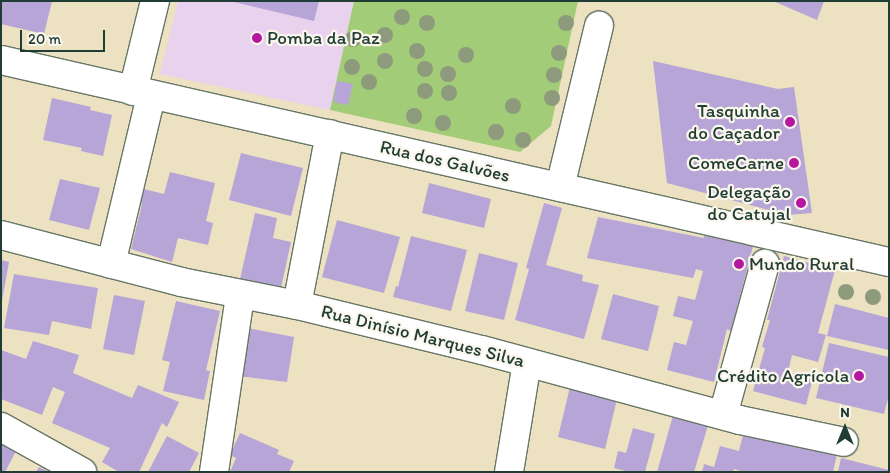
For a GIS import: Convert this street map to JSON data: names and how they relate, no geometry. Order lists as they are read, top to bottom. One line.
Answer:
{"streets":{"street":["Rua dos Galvões","Rua Dinísio Marques Silva"]},"places":["Pomba da Paz","Tasquinha do Caçador","ComeCarne","Delegação do Catujal","Mundo Rural","Crédito Agrícola"],"scale_bar":"20 m","north":"top"}
